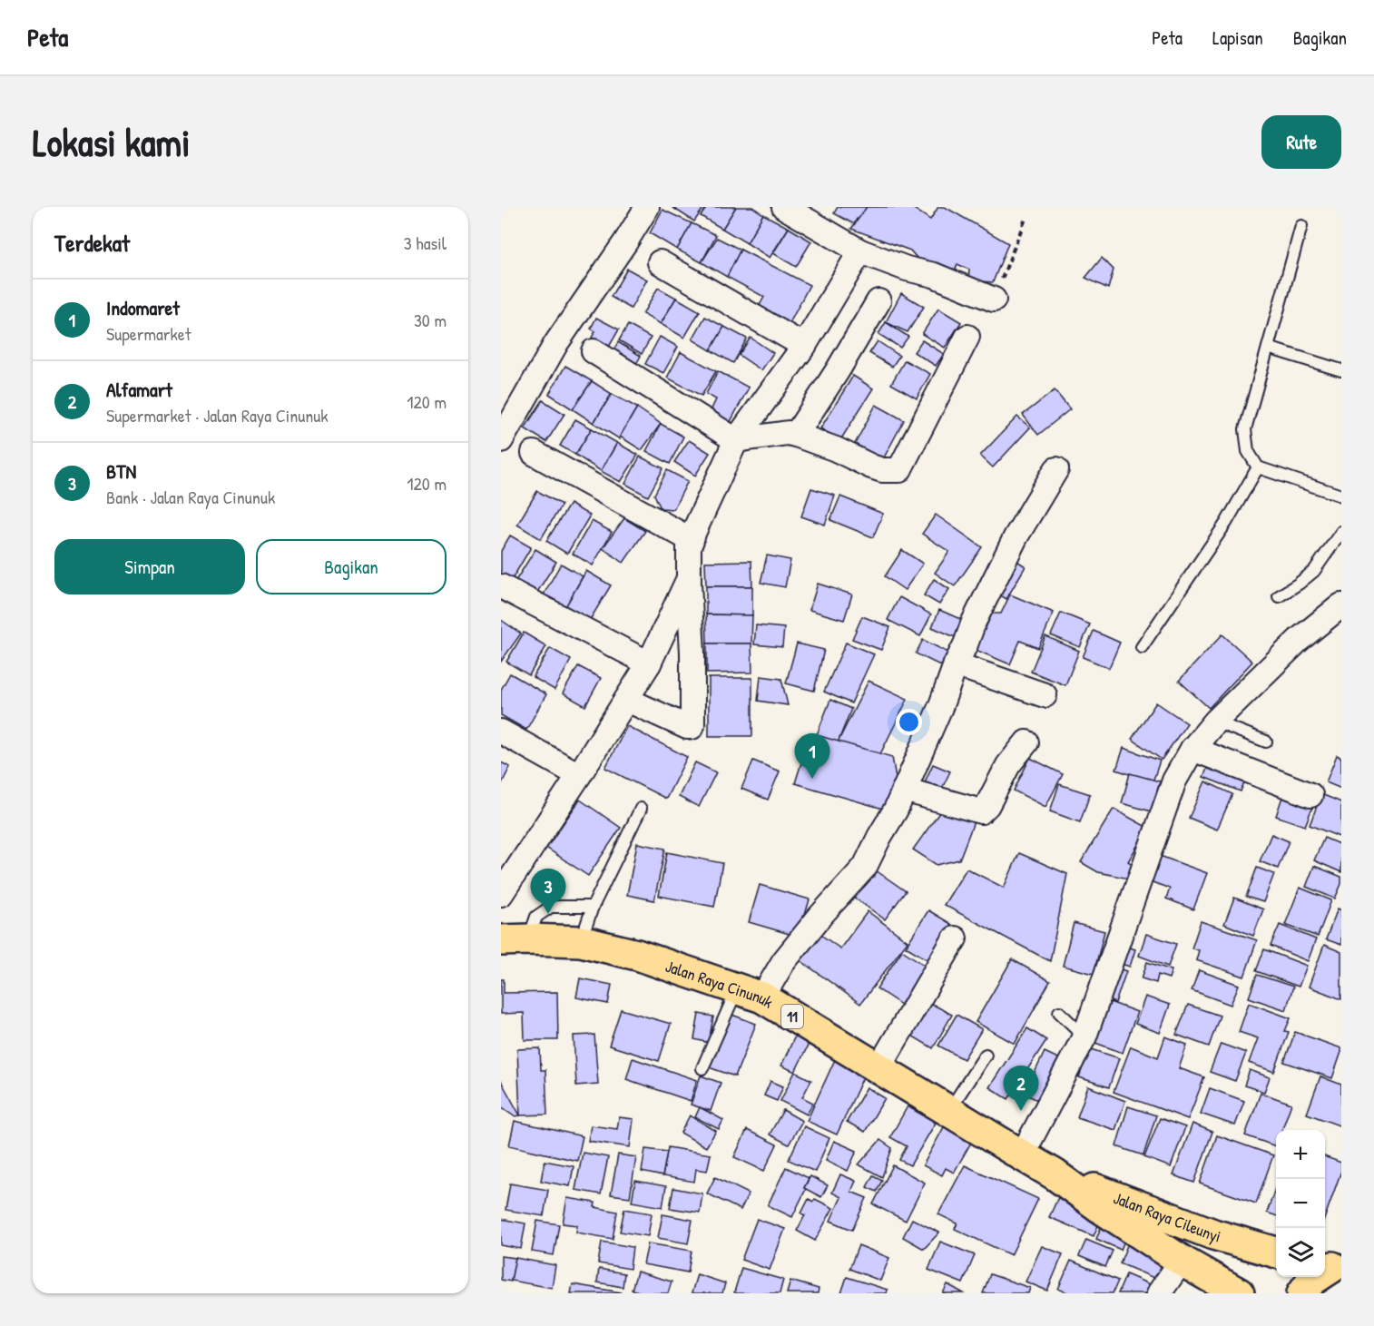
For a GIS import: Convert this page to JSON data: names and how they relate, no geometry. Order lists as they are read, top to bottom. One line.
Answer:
{"streets":{"highway":["Jalan Raya Cinunuk","11","Jalan Raya Cileunyi"]},"crossings":[["Jalan Raya Cinunuk","11"],["Jalan Raya Cinunuk","Jalan Raya Cileunyi"],["11","Jalan Raya Cileunyi"]],"page":{"header":"Peta","nav":["Peta","Lapisan","Bagikan"],"buttons":["Rute",["Simpan","Bagikan"]],"title":"Lokasi kami","heading":["Terdekat","3 hasil"],"list":[{"mark":"1","name":"Indomaret","note":"Supermarket","value":"30 m"},{"mark":"2","name":"Alfamart","note":"Supermarket · Jalan Raya Cinunuk","value":"120 m"},{"mark":"3","name":"BTN","note":"Bank · Jalan Raya Cinunuk","value":"120 m"}],"pins":["1","3","2"],"map_buttons":["+","−"]}}
